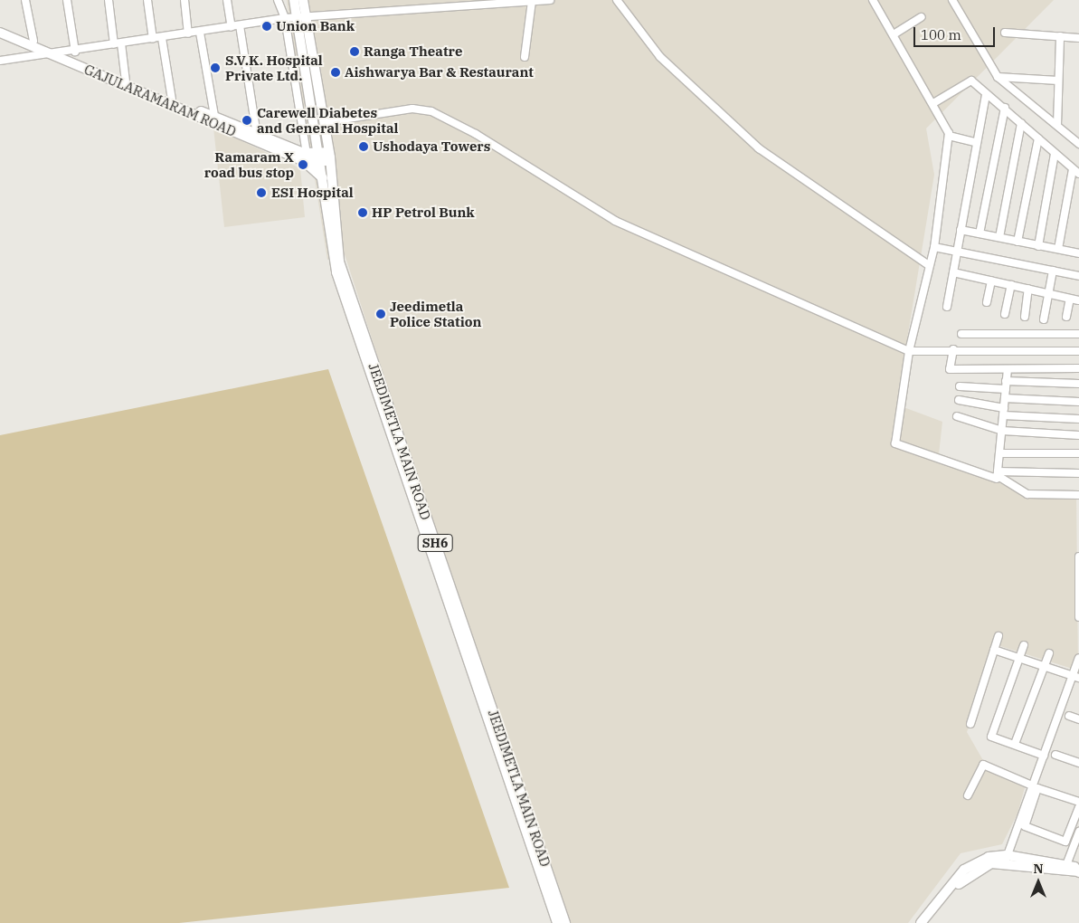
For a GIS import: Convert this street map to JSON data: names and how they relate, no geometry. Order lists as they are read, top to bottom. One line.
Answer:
{"streets":{"main road":["GAJULARAMARAM ROAD","JEEDIMETLA MAIN ROAD","SH6"]},"crossings":[["GAJULARAMARAM ROAD","JEEDIMETLA MAIN ROAD"]],"places":["Union Bank","Ranga Theatre","S.V.K. Hospital Private Ltd.","Aishwarya Bar & Restaurant","Carewell Diabetes and General Hospital","Ushodaya Towers","Ramaram X road bus stop","ESI Hospital","HP Petrol Bunk","Jeedimetla Police Station"],"scale_bar":"100 m","north":"top"}
